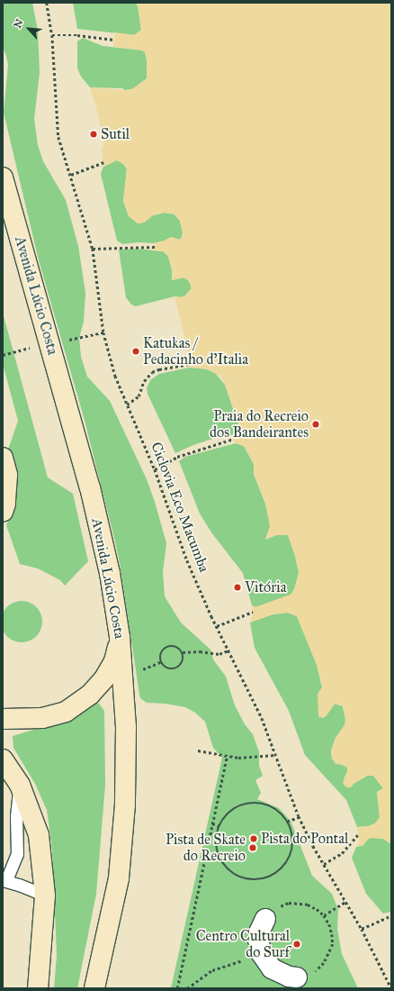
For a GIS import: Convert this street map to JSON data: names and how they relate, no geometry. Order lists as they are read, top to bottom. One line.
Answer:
{"streets":{"main road":["Avenida Lúcio Costa"],"path":["Ciclovia Eco Macumba"]},"places":["Sutil","Katukas / Pedacinho d'Italia","Praia do Recreio dos Bandeirantes","Vitória","Pista do Pontal","Pista de Skate do Recreio","Centro Cultural do Surf"],"north":"top left"}
